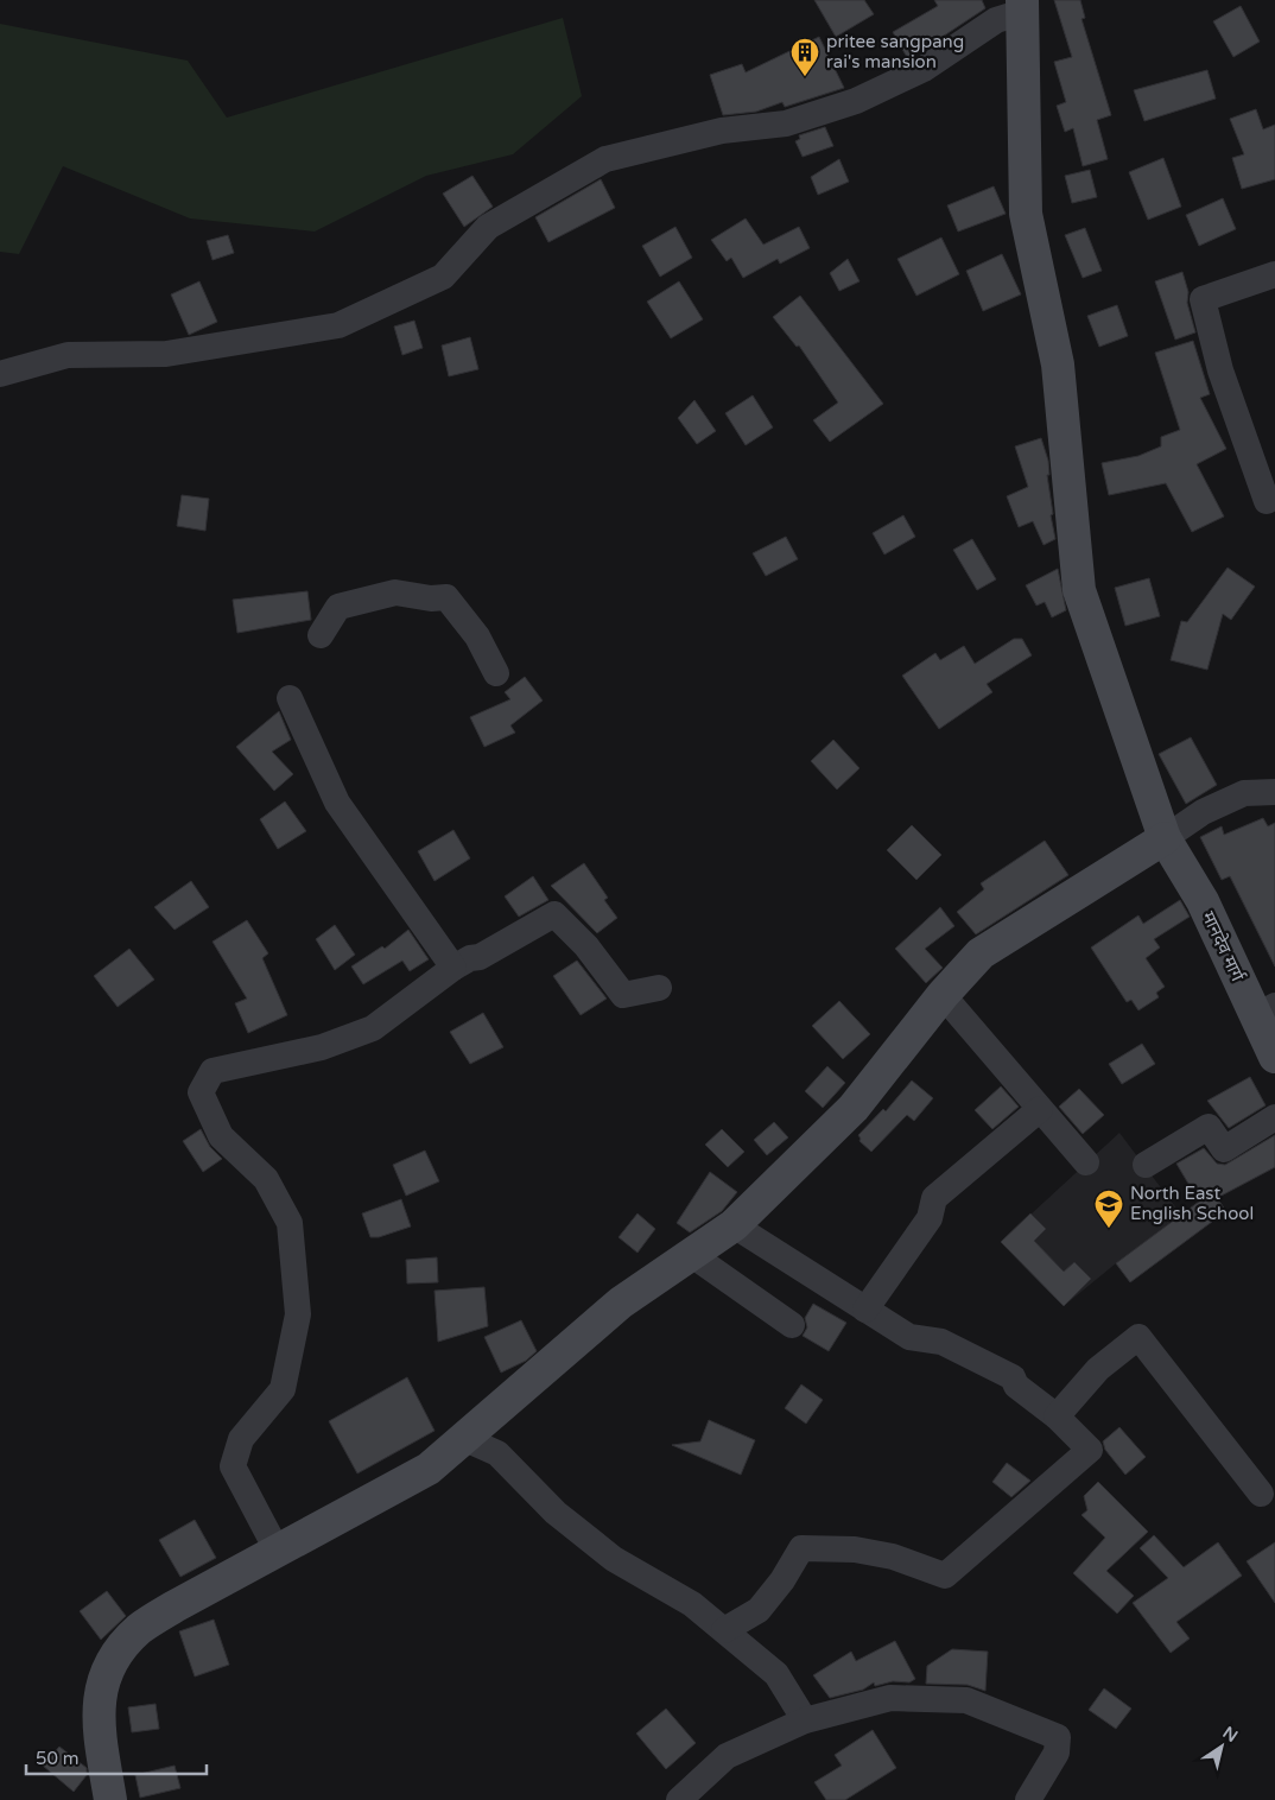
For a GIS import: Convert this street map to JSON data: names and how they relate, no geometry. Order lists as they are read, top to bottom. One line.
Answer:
{"streets":{"main road":["मानदेव मार्ग"]},"places":{"building":["pritee sangpang rai's mansion"],"school or university":["North East English School"]},"scale_bar":"50 m","north":"top right"}
